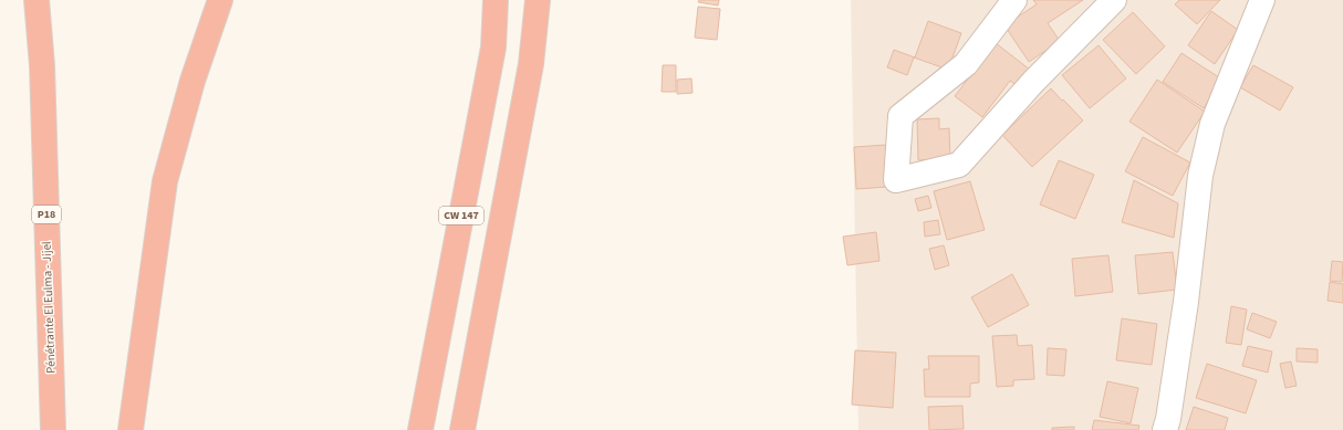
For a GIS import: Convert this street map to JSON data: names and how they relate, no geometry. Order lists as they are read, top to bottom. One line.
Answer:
{"streets":{"highway":["P18","CW 147","Pénétrante El Eulma - Jijel"]}}
